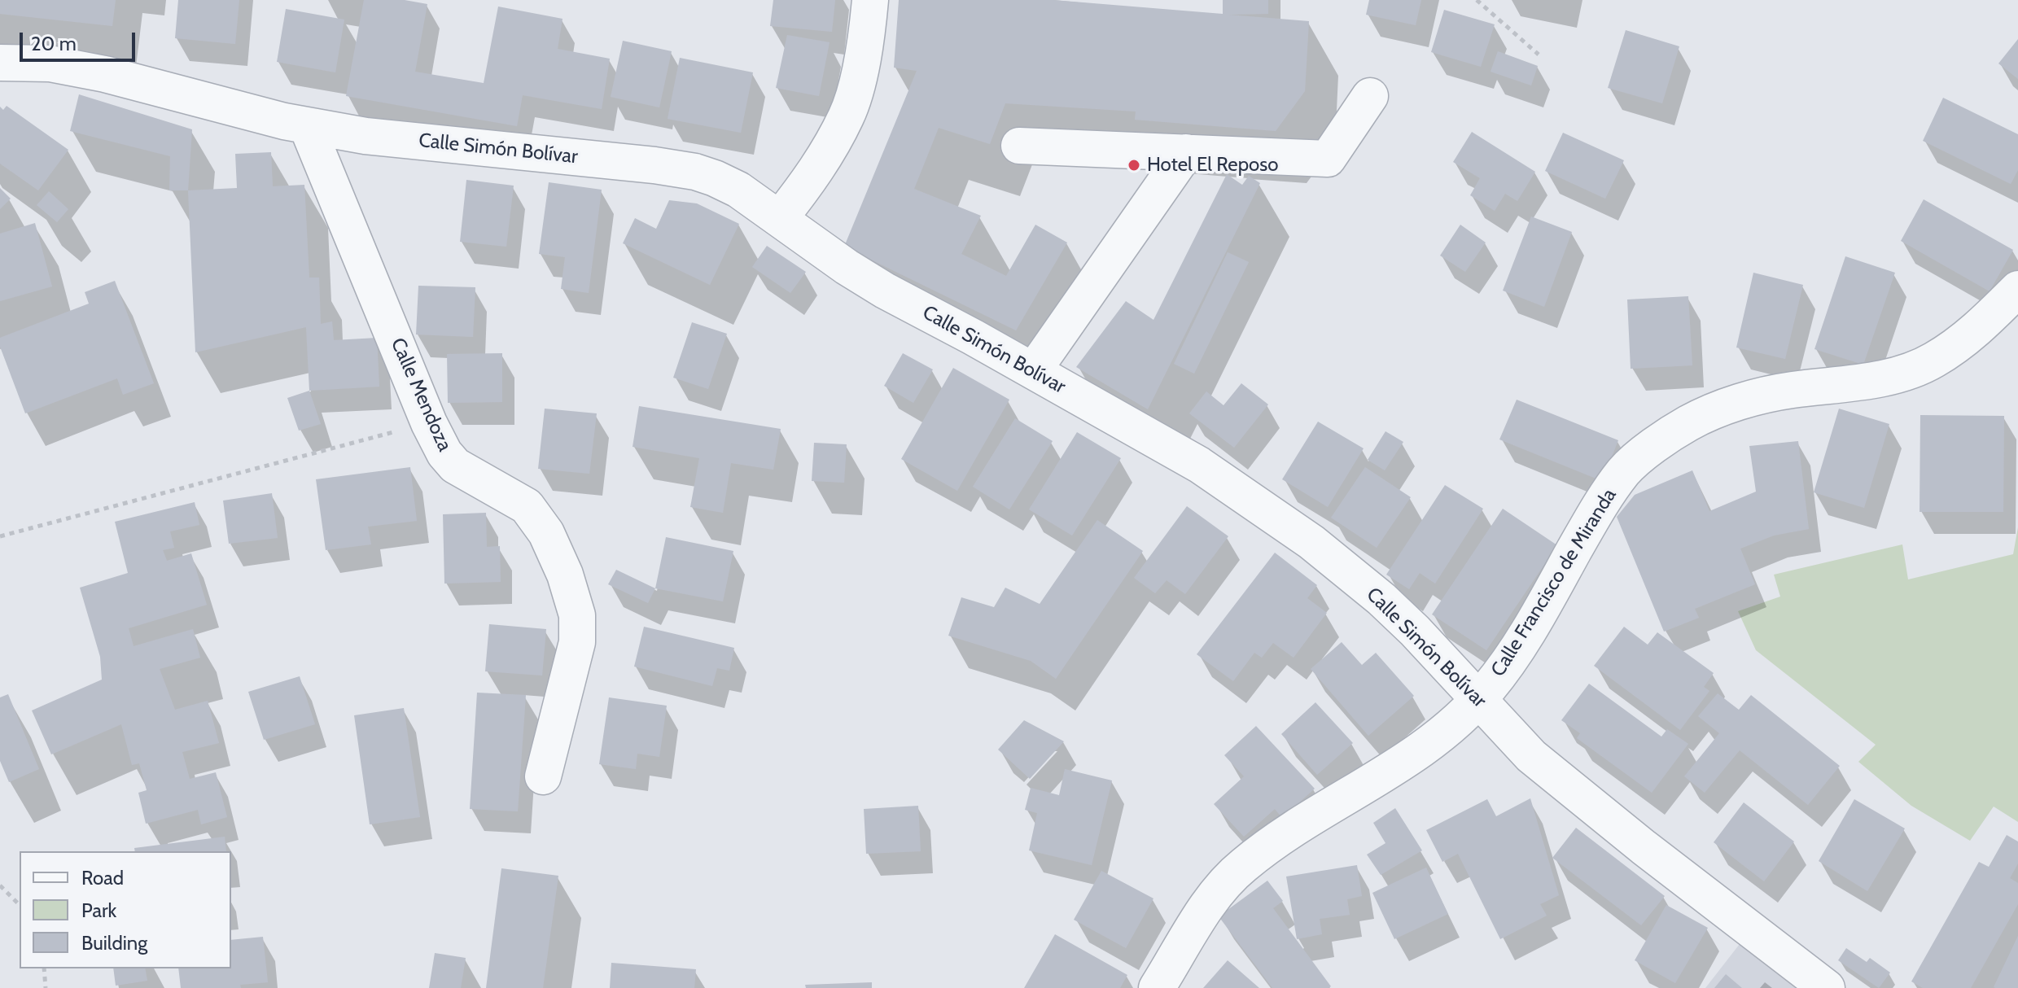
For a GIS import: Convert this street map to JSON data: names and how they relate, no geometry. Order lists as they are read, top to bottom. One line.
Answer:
{"streets":{"street":["Calle Simón Bolívar","Calle Mendoza","Calle Francisco de Miranda"]},"crossings":[["Calle Simón Bolívar","Calle Mendoza"],["Calle Simón Bolívar","Calle Francisco de Miranda"]],"places":["Hotel El Reposo"],"legend":["Road","Park","Building"],"scale_bar":"20 m"}
